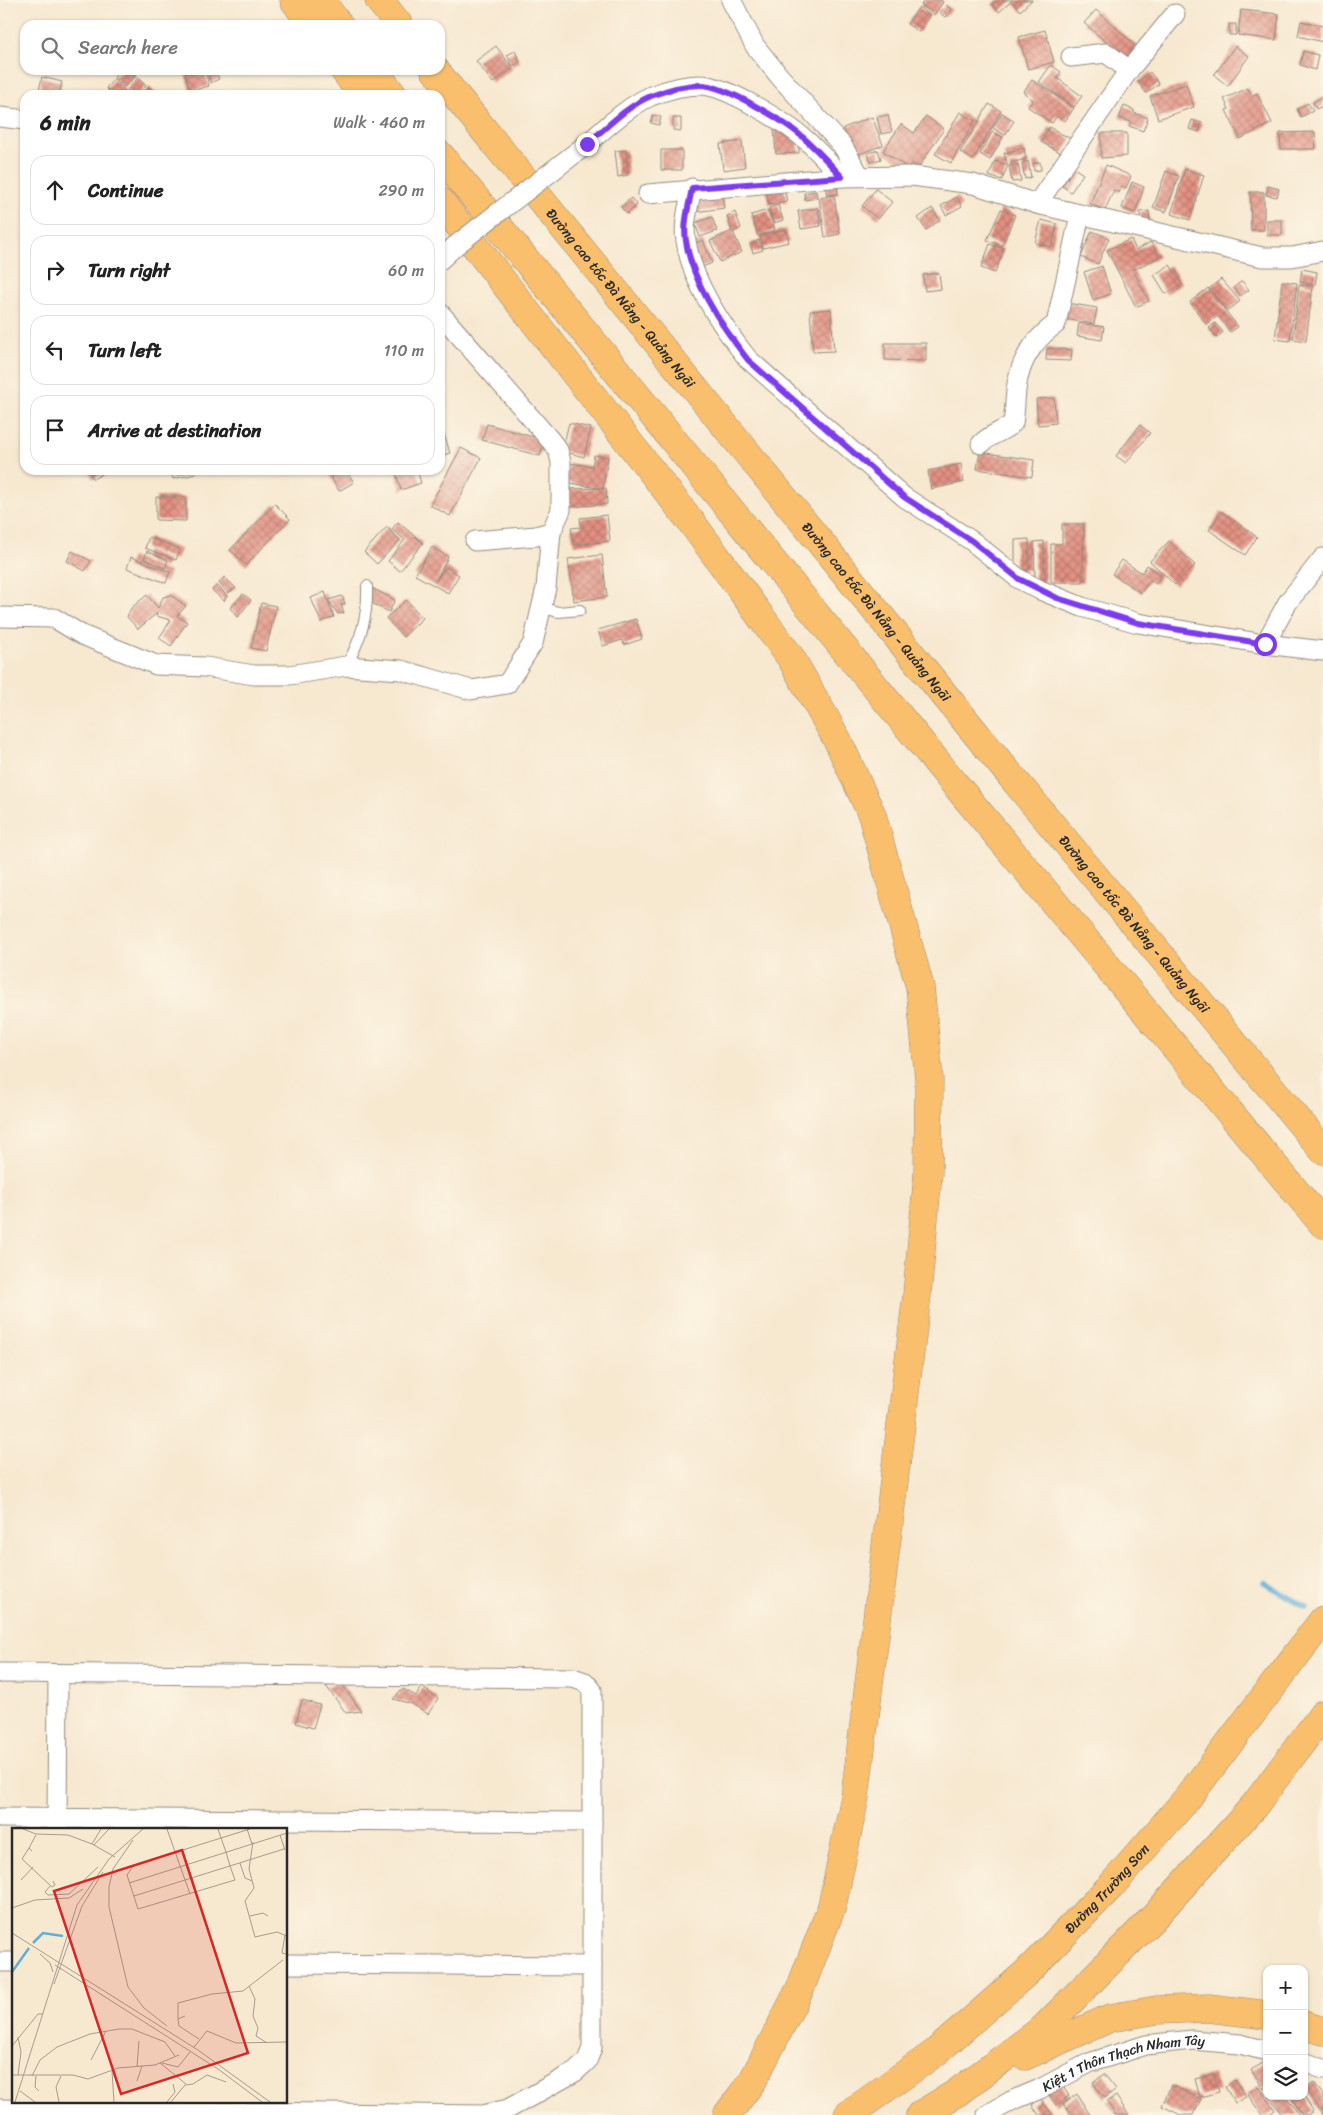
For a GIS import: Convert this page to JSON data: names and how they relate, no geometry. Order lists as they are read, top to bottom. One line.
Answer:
{"streets":{"highway":["Đường cao tốc Đà Nẵng - Quảng Ngãi","Đường Trường Sơn"],"street":["Kiệt 1 Thôn Thạch Nham Tây"]},"page":{"search":"Search here","heading":["6 min","Walk · 460 m"],"list":[["Continue","290 m"],["Turn right","60 m"],["Turn left","110 m"],"Arrive at destination"],"map_buttons":["+","−"]}}
